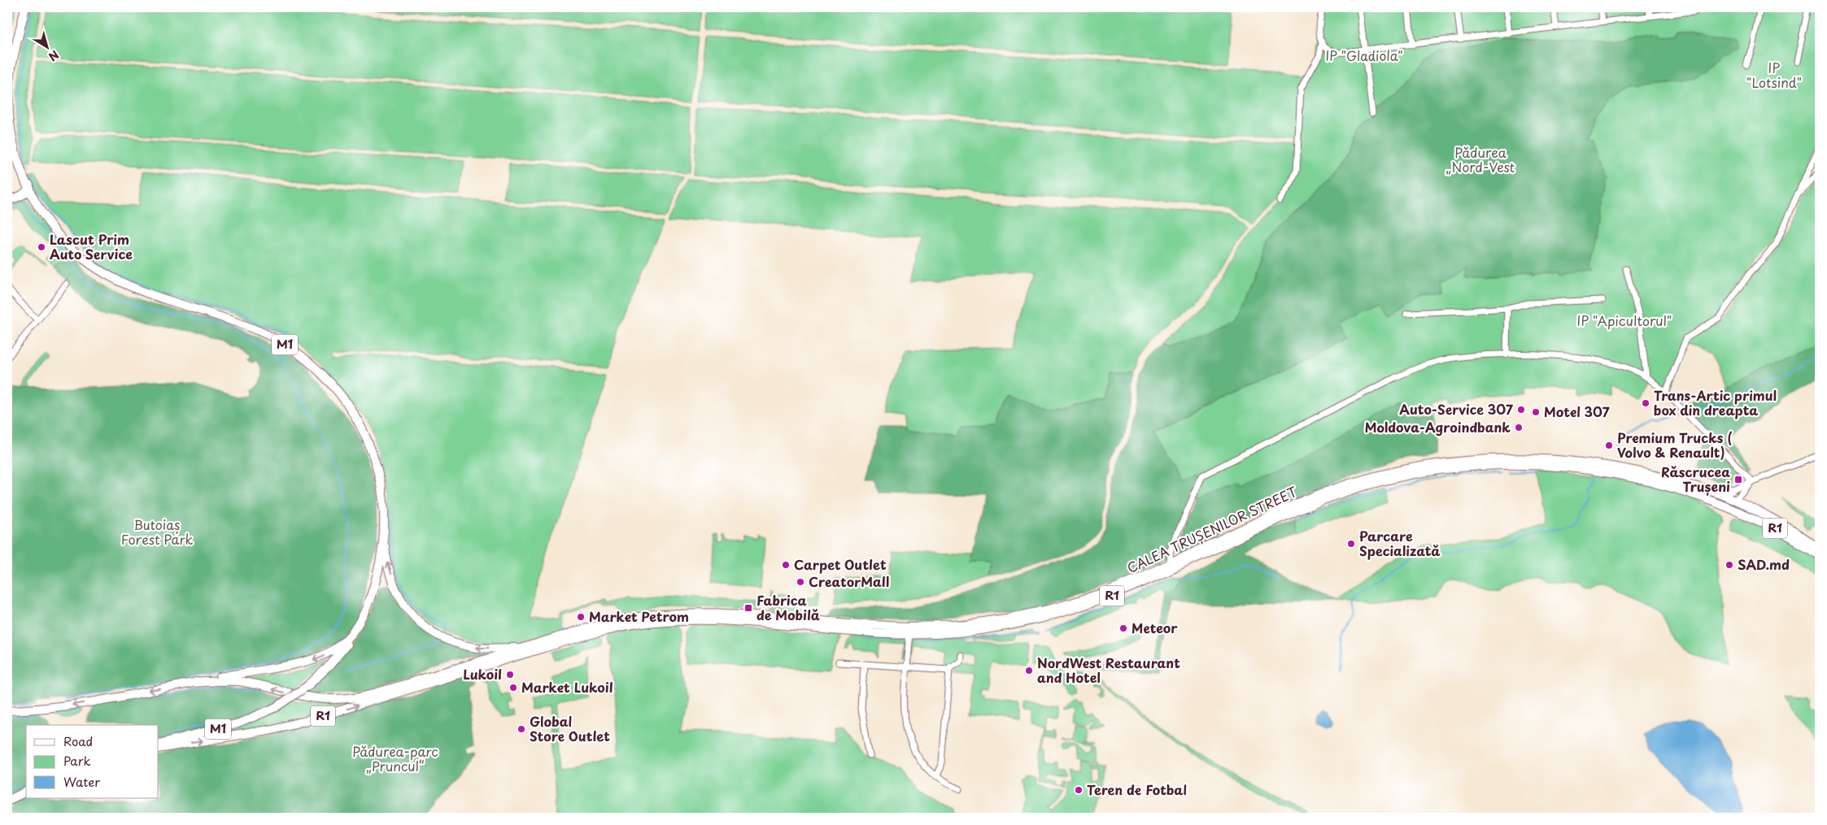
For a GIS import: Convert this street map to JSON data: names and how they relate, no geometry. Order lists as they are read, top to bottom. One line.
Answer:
{"streets":{"highway":["M1","R1","CALEA TRUȘENILOR STREET"]},"crossings":[["M1","R1"],["R1","CALEA TRUȘENILOR STREET"]],"parks":["IP \"Gladiola\"","IP \"Lotsind\"","Pădurea „Nord-Vest","IP \"Apicultorul\"","Butoiaș Forest Park","Pădurea-parc „Pruncul“"],"places":{"other":["Lascut Prim Auto Service","Trans-Artic primul box din dreapta","Auto-Service 307","Motel 307","Moldova-Agroindbank","Premium Trucks ( Volvo & Renault)","Parcare Specializată","Carpet Outlet","SAD.md","CreatorMall","Market Petrom","Meteor","NordWest Restaurant and Hotel","Lukoil","Market Lukoil","Global Store Outlet","Teren de Fotbal"],"transit":["Răscrucea Trușeni","Fabrica de Mobilă"]},"legend":["Road","Park","Water"],"north":"bottom right"}
